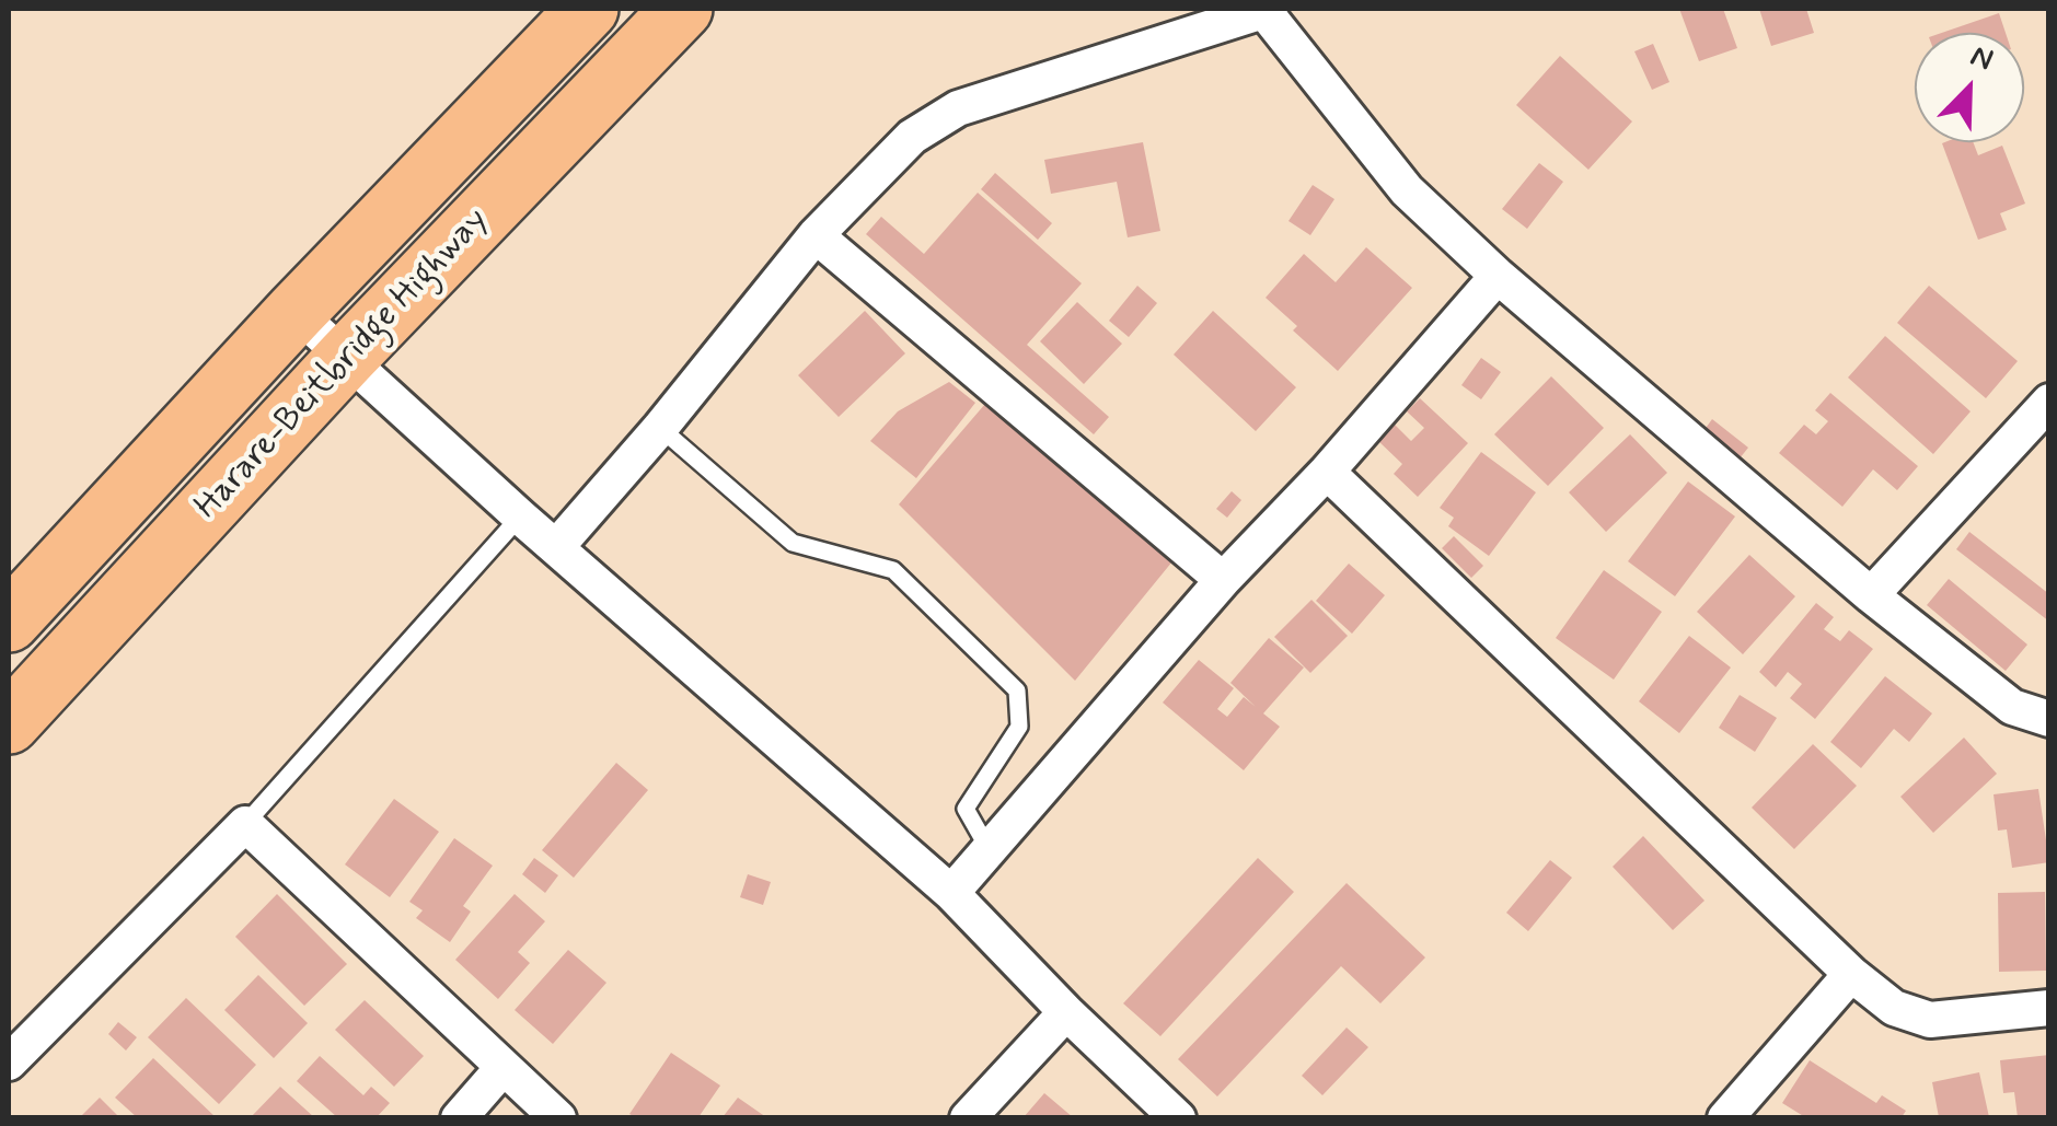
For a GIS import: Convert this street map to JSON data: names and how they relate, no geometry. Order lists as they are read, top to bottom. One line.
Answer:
{"streets":{"highway":["Harare-Beitbridge Highway"]},"north":"top right"}
